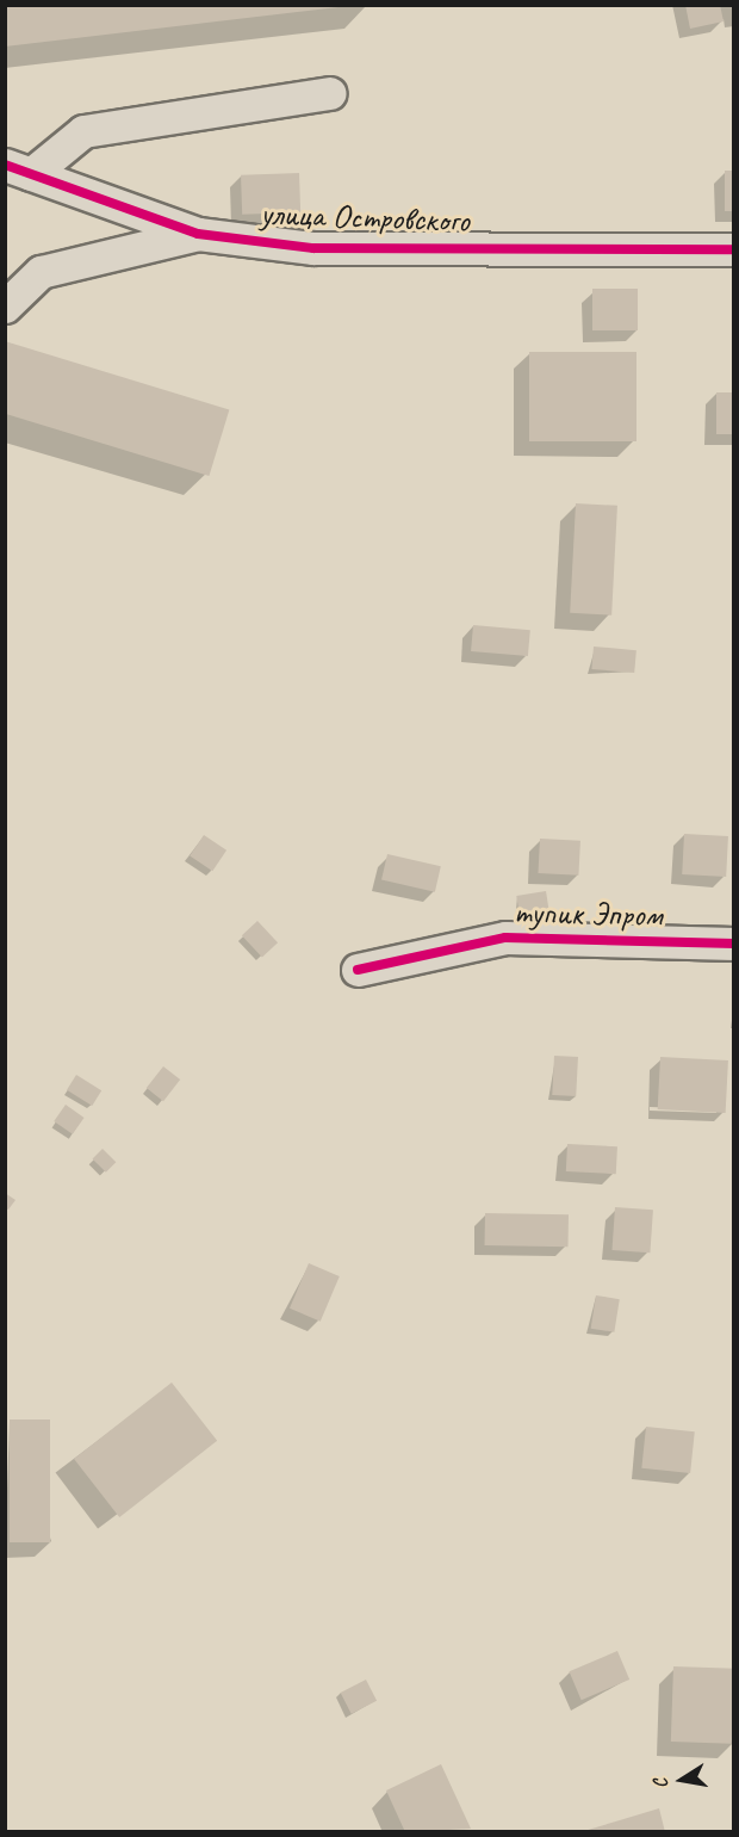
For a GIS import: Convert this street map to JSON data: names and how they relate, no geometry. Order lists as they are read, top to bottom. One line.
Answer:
{"streets":{"street":["улица Островского","тупик Эпром"]},"north":"left"}
